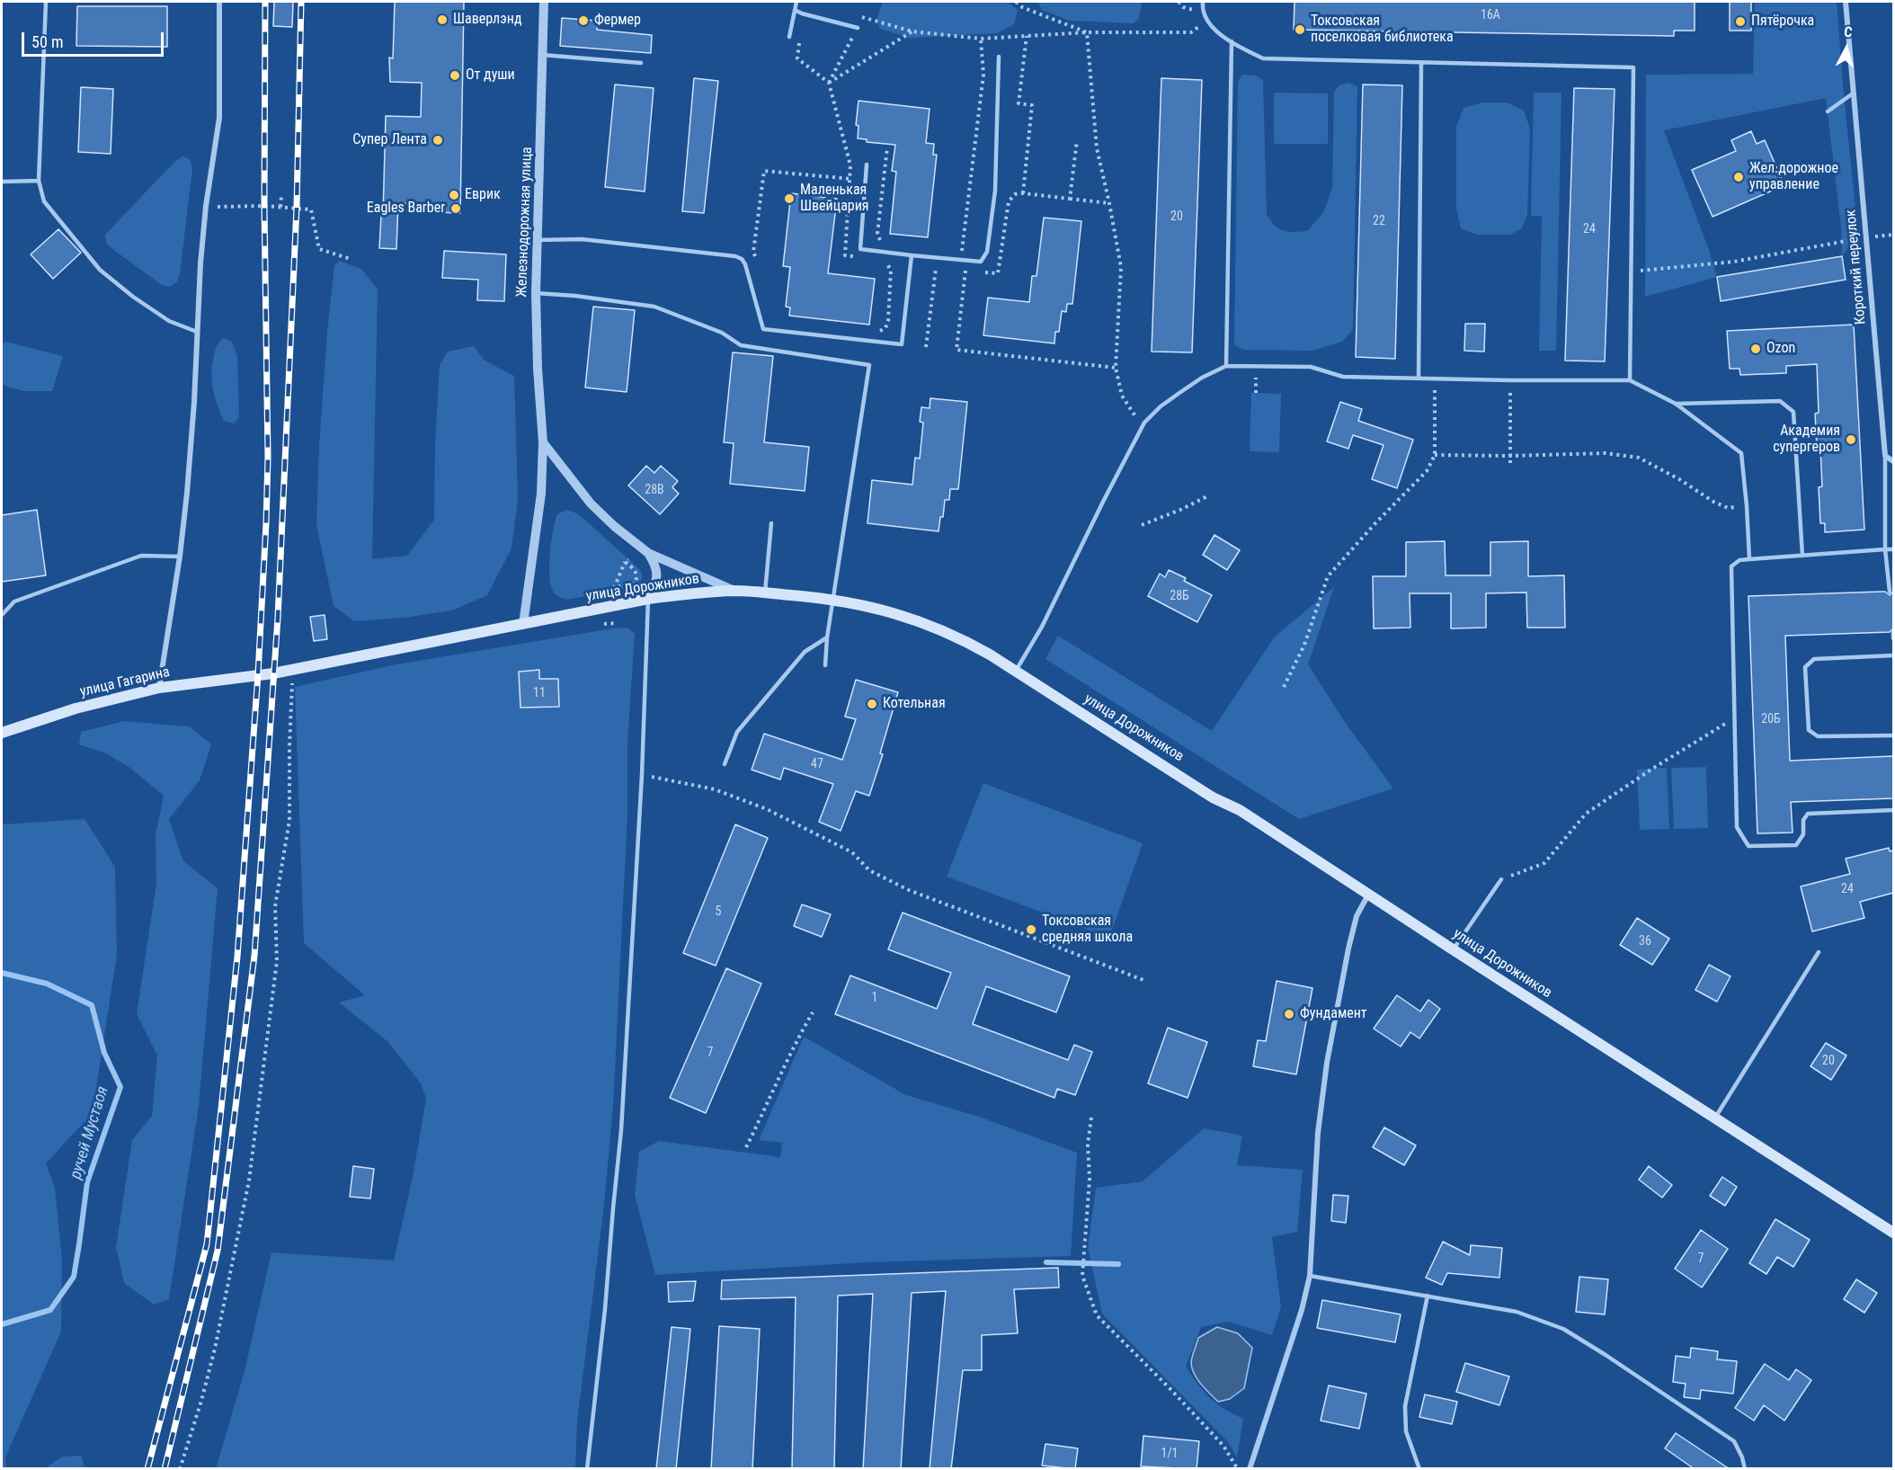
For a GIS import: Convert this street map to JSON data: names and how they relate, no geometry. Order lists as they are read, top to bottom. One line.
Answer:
{"streets":{"main road":["улица Дорожников","улица Гагарина"],"street":["Железнодорожная улица","Короткий переулок"]},"crossings":[["Железнодорожная улица","улица Дорожников"],["улица Дорожников","улица Гагарина"]],"water":["ручей Мустаоя"],"places":["Шаверлэнд","Фермер","Пятёрочка","Токсовская поселковая библиотека","От души","Супер Лента","Жел.дорожное управление","Еврик","Маленькая Швейцария","Eagles Barber","Ozon","Академия супергеров","Котельная","Токсовская средняя школа","Фундамент"],"house_numbers":["16А","20","22","24","28В","28Б","11","20Б","47","24","5","36","1","7","20","7","1/1"],"scale_bar":"50 m","north":"top"}
